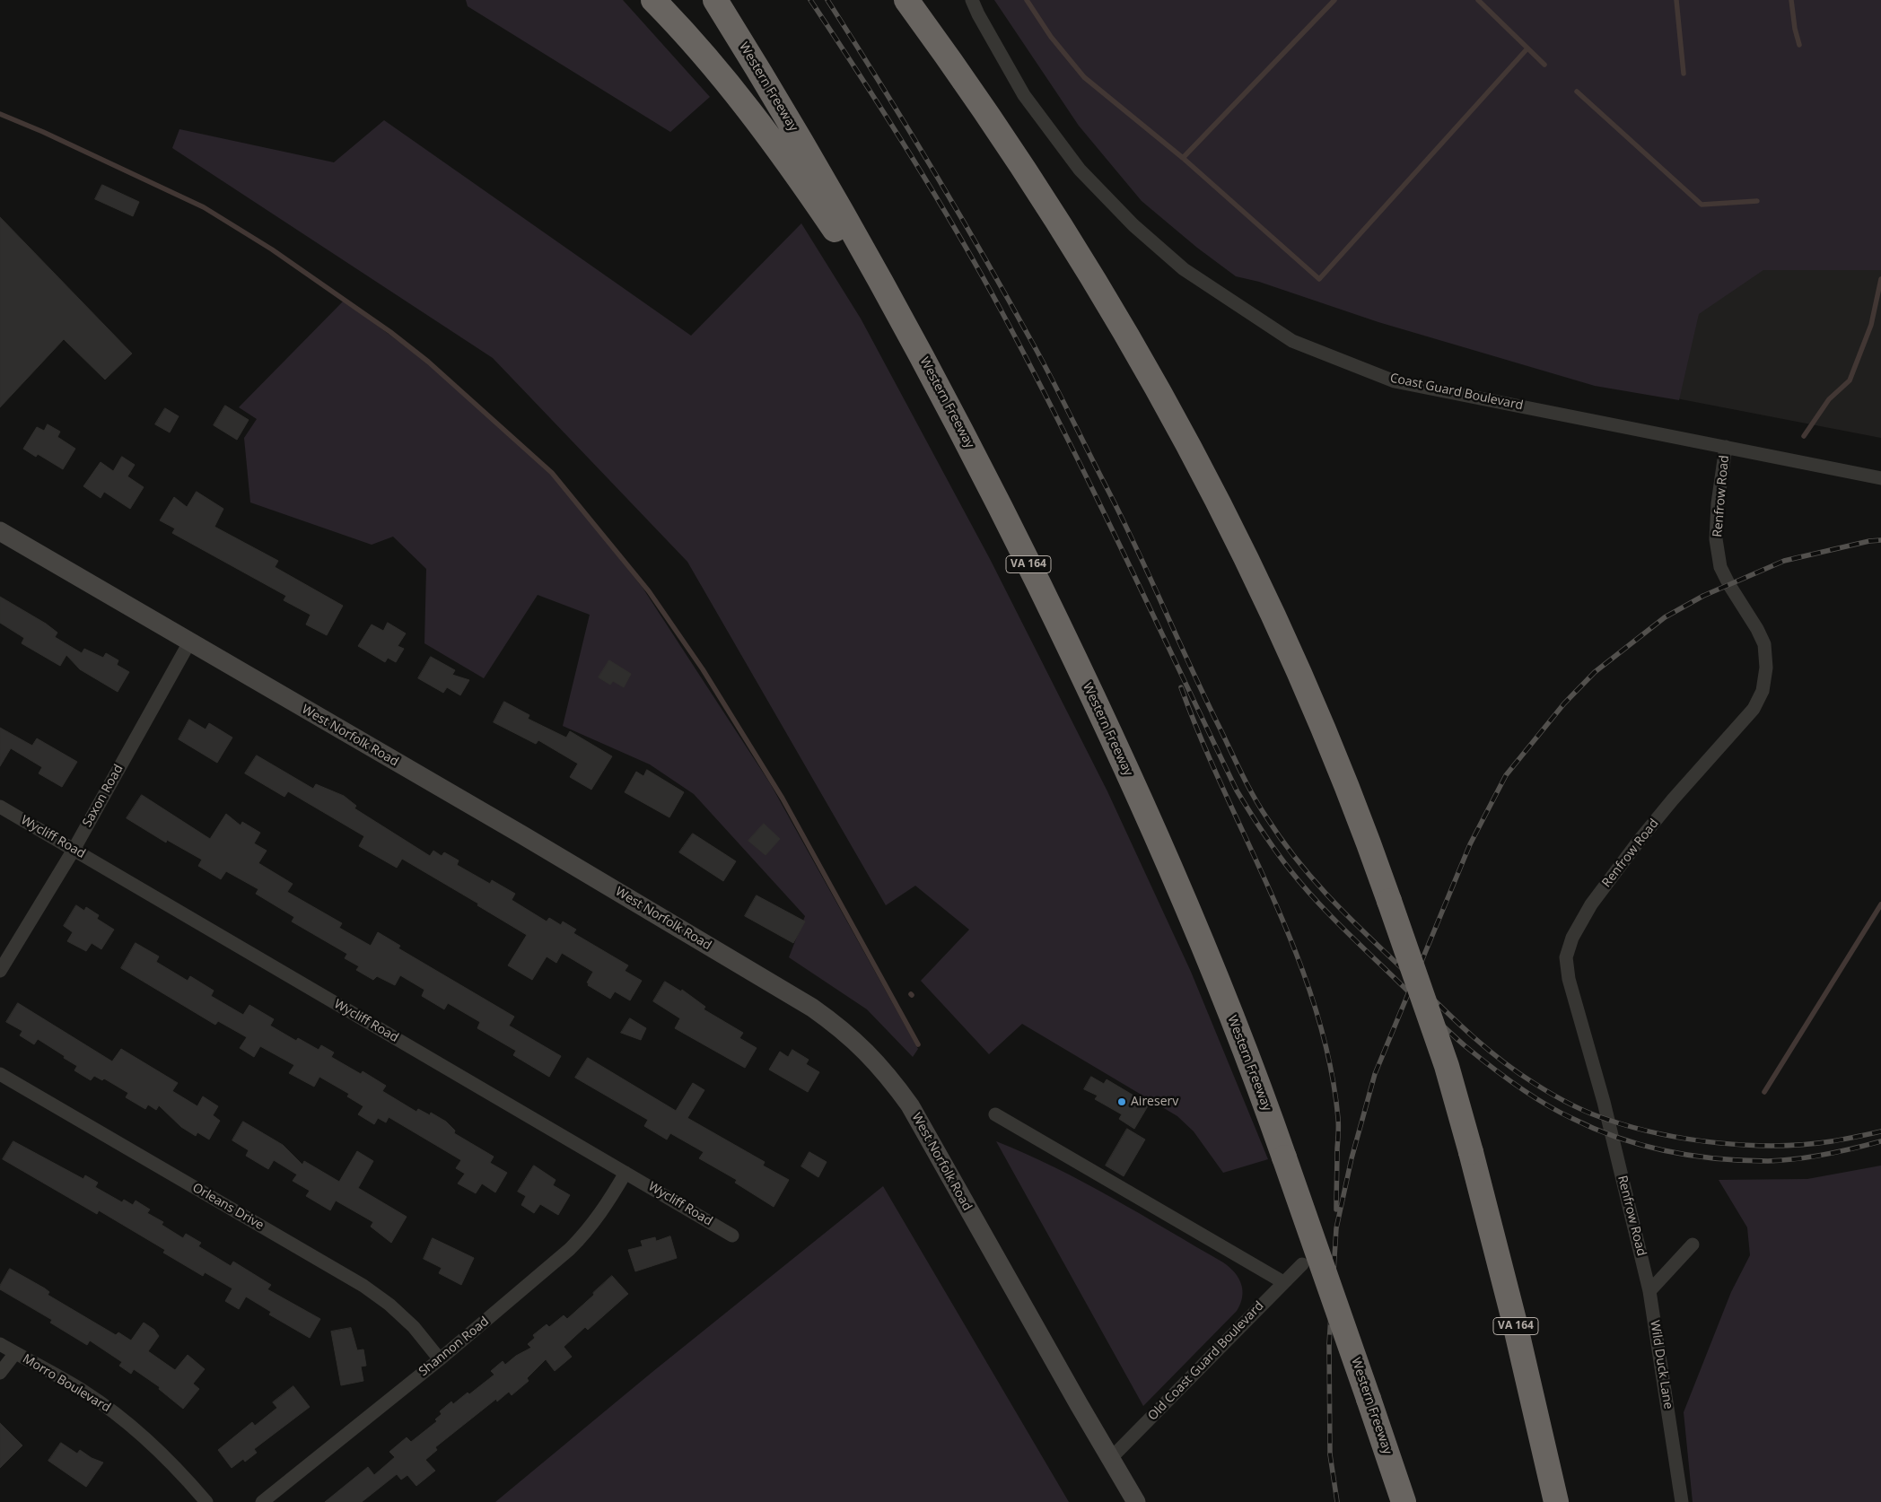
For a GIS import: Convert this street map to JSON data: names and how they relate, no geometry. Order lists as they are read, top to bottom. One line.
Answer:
{"streets":{"highway":["Western Freeway","VA 164"],"street":["Coast Guard Boulevard","Renfrow Road","West Norfolk Road","Saxon Road","Wycliff Road","Orleans Drive","Shannon Road","Old Coast Guard Boulevard","Wild Duck Lane","Morro Boulevard"]},"crossings":[["Coast Guard Boulevard","Renfrow Road"],["Renfrow Road","Wild Duck Lane"],["West Norfolk Road","Saxon Road"],["West Norfolk Road","Old Coast Guard Boulevard"],["Saxon Road","Wycliff Road"],["Wycliff Road","Shannon Road"],["Orleans Drive","Shannon Road"]],"places":["Aireserv"]}
